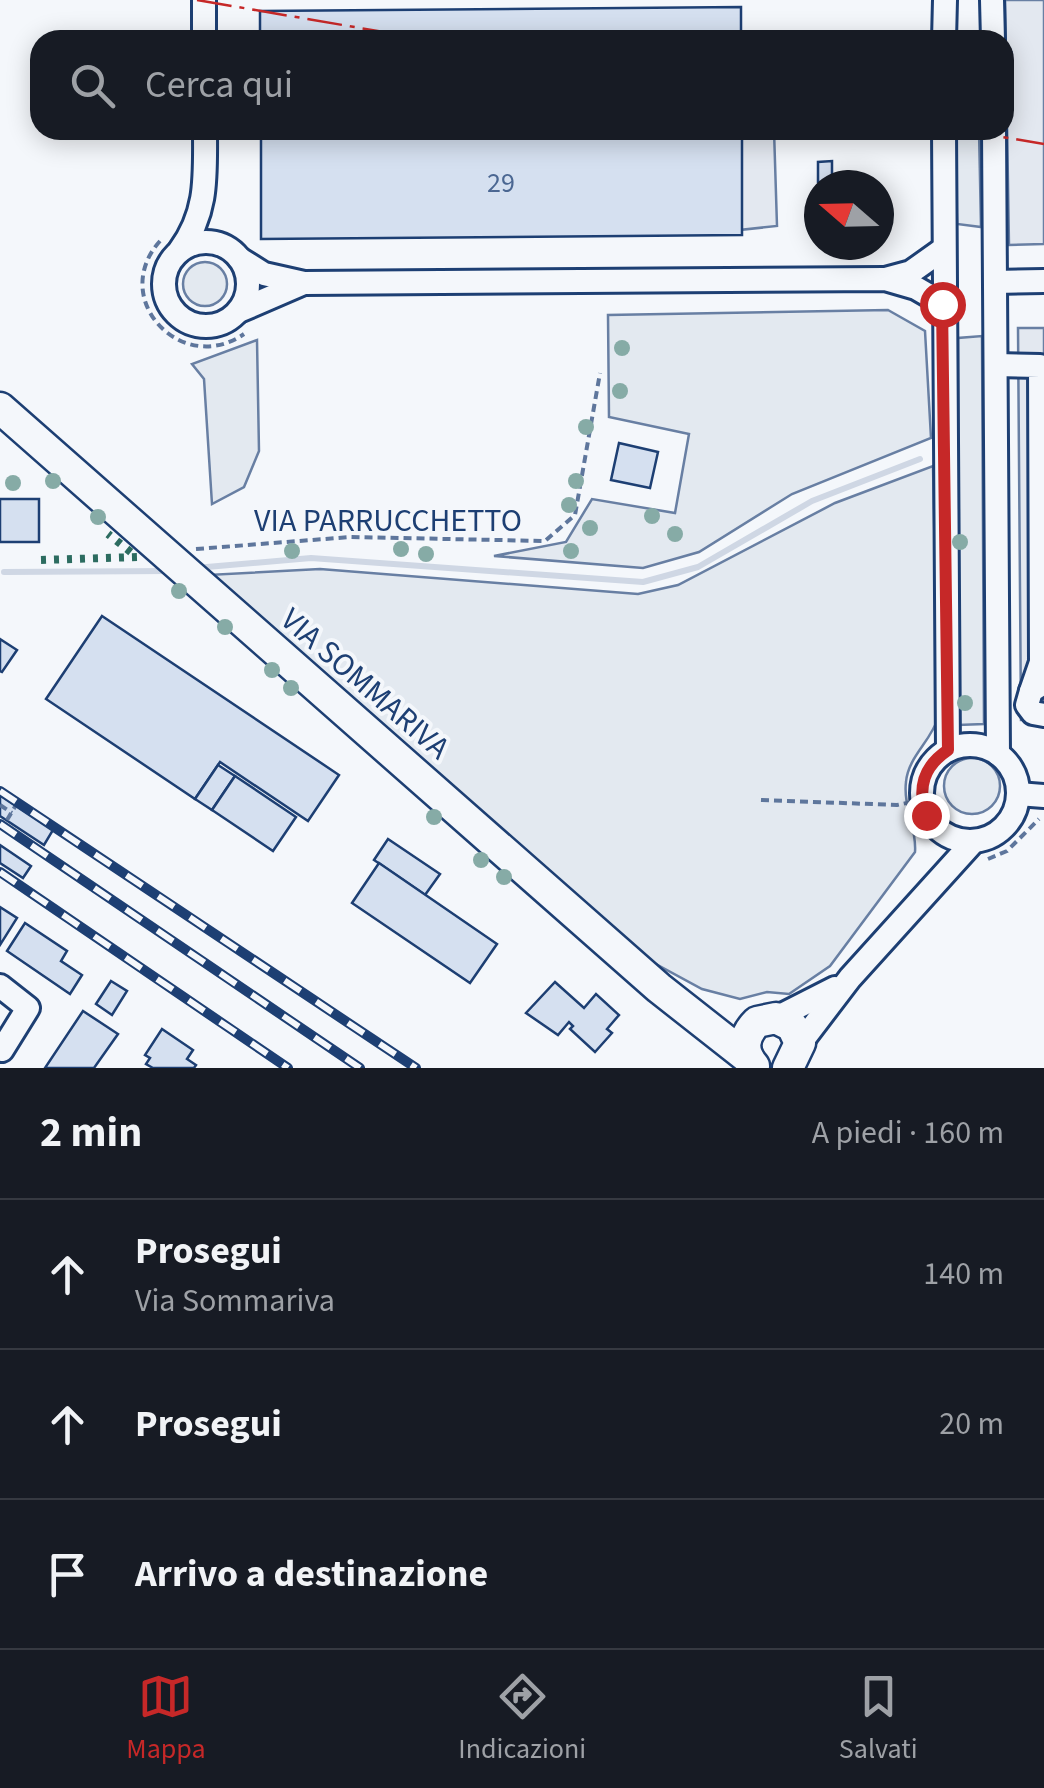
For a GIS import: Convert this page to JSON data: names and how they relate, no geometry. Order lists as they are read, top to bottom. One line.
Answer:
{"streets":{"main road":["VIA SOMMARIVA"],"path":["VIA PARRUCCHETTO"]},"crossings":[["VIA PARRUCCHETTO","VIA SOMMARIVA"]],"house_numbers":["29"],"north":"left","page":{"search":"Cerca qui","heading":["2 min","A piedi · 160 m"],"list":[["Prosegui","Via Sommariva","140 m"],["Prosegui","20 m"],"Arrivo a destinazione"],"nav":["Mappa","Indicazioni","Salvati"]}}
